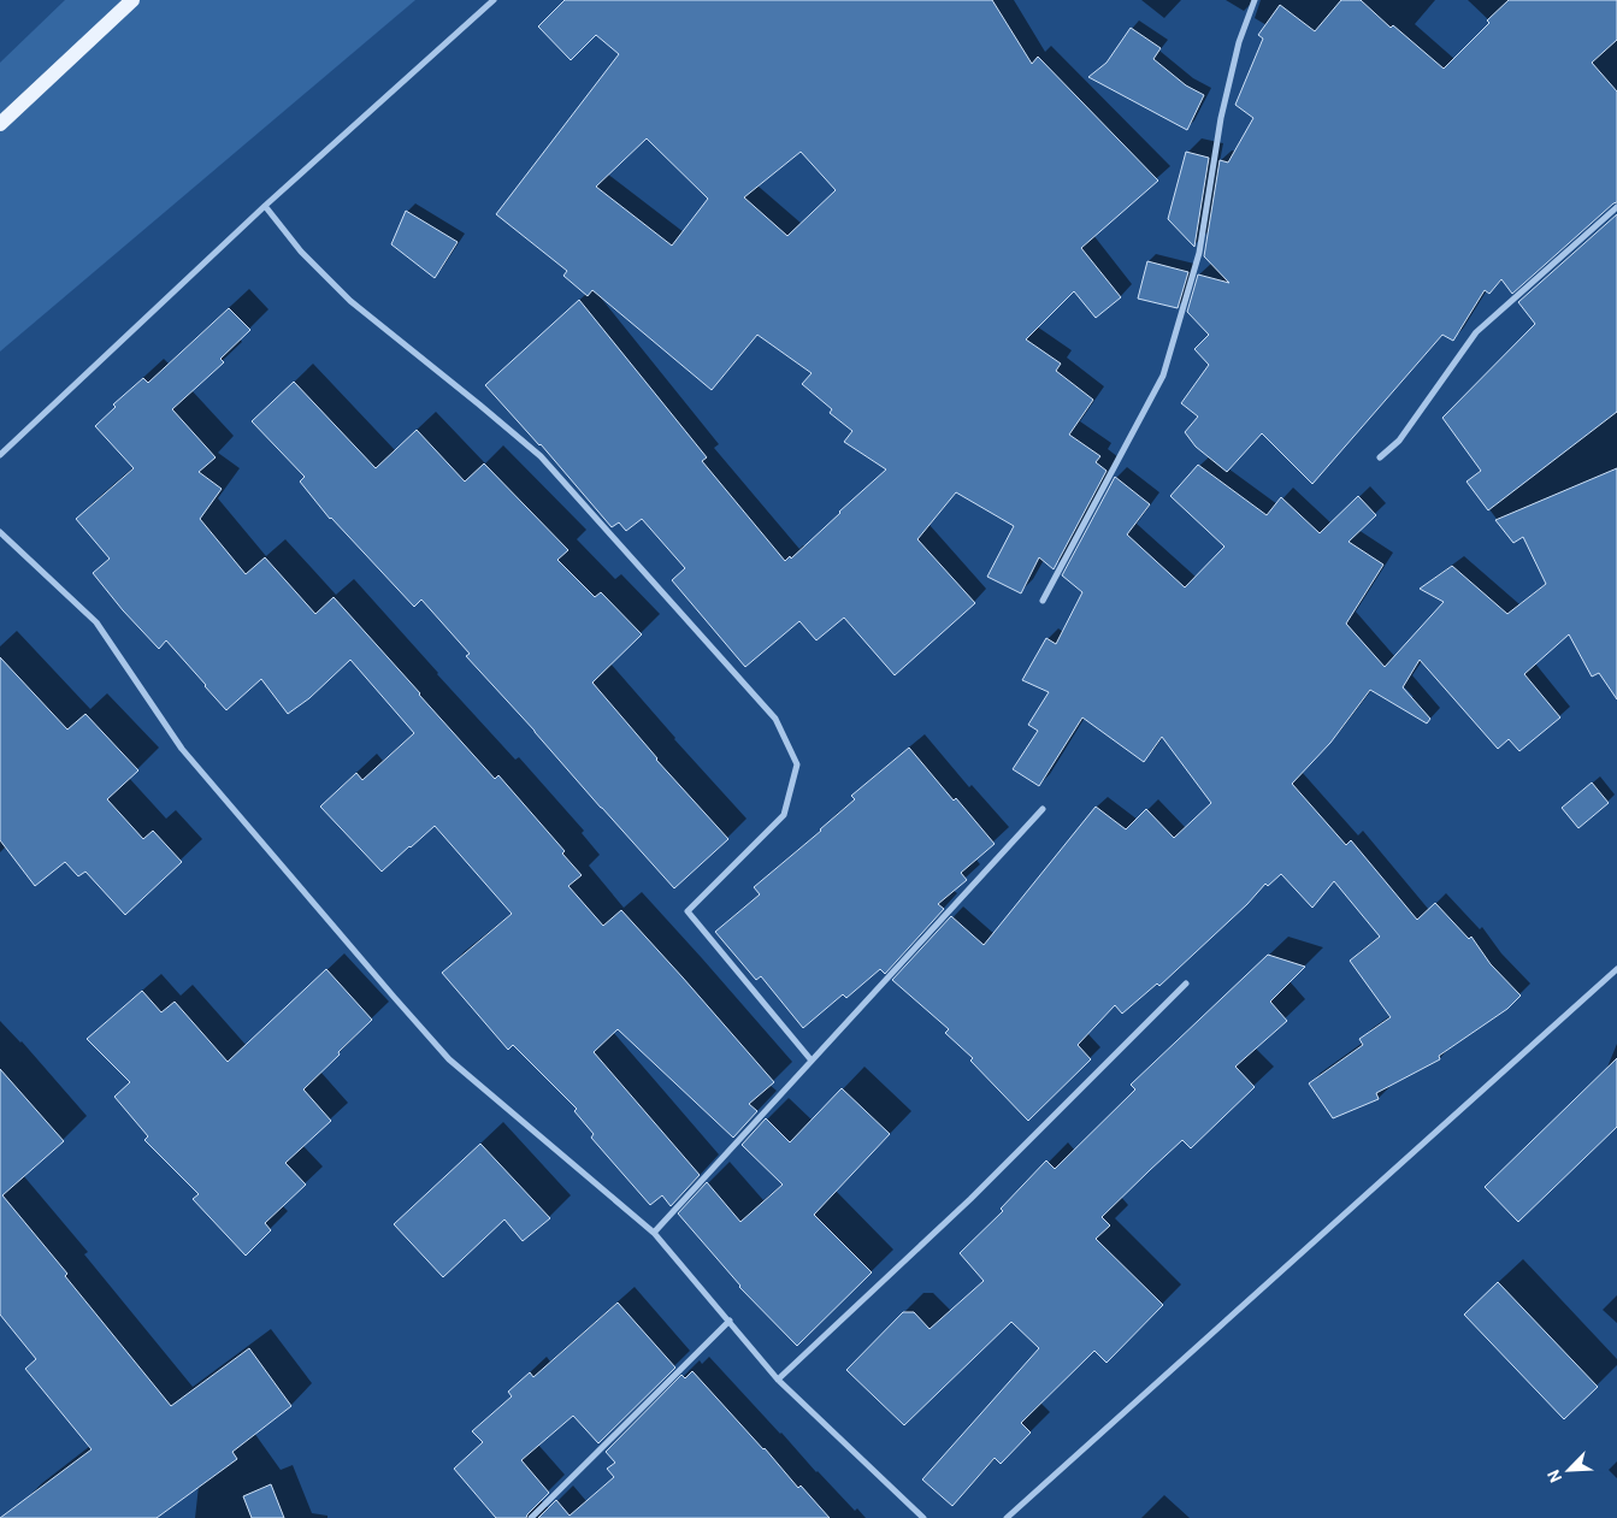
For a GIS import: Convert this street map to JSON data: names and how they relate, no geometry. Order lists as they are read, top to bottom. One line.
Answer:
{"north":"bottom left"}
